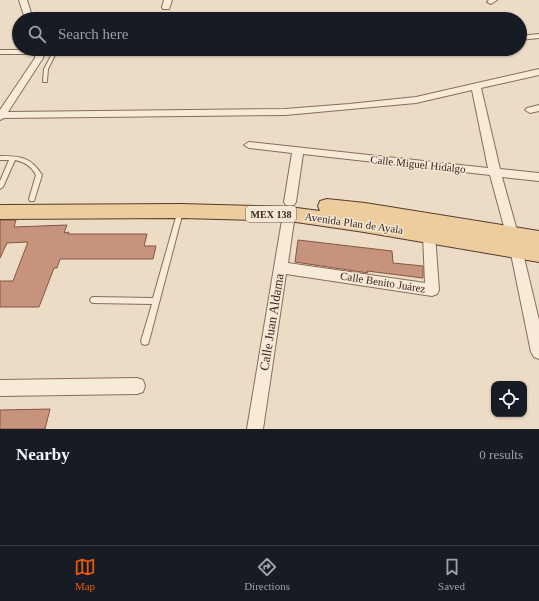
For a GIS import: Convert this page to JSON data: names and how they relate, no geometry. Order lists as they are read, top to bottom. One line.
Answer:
{"streets":{"main road":["MEX 138","Avenida Plan de Ayala"],"street":["Calle Miguel Hidalgo","Calle Benito Juárez","Calle Juan Aldama"]},"crossings":[["Calle Miguel Hidalgo","Calle Juan Aldama"],["Avenida Plan de Ayala","Calle Benito Juárez"],["Avenida Plan de Ayala","Calle Juan Aldama"],["Calle Benito Juárez","Calle Juan Aldama"]],"page":{"search":"Search here","heading":["Nearby","0 results"],"nav":["Map","Directions","Saved"]}}
